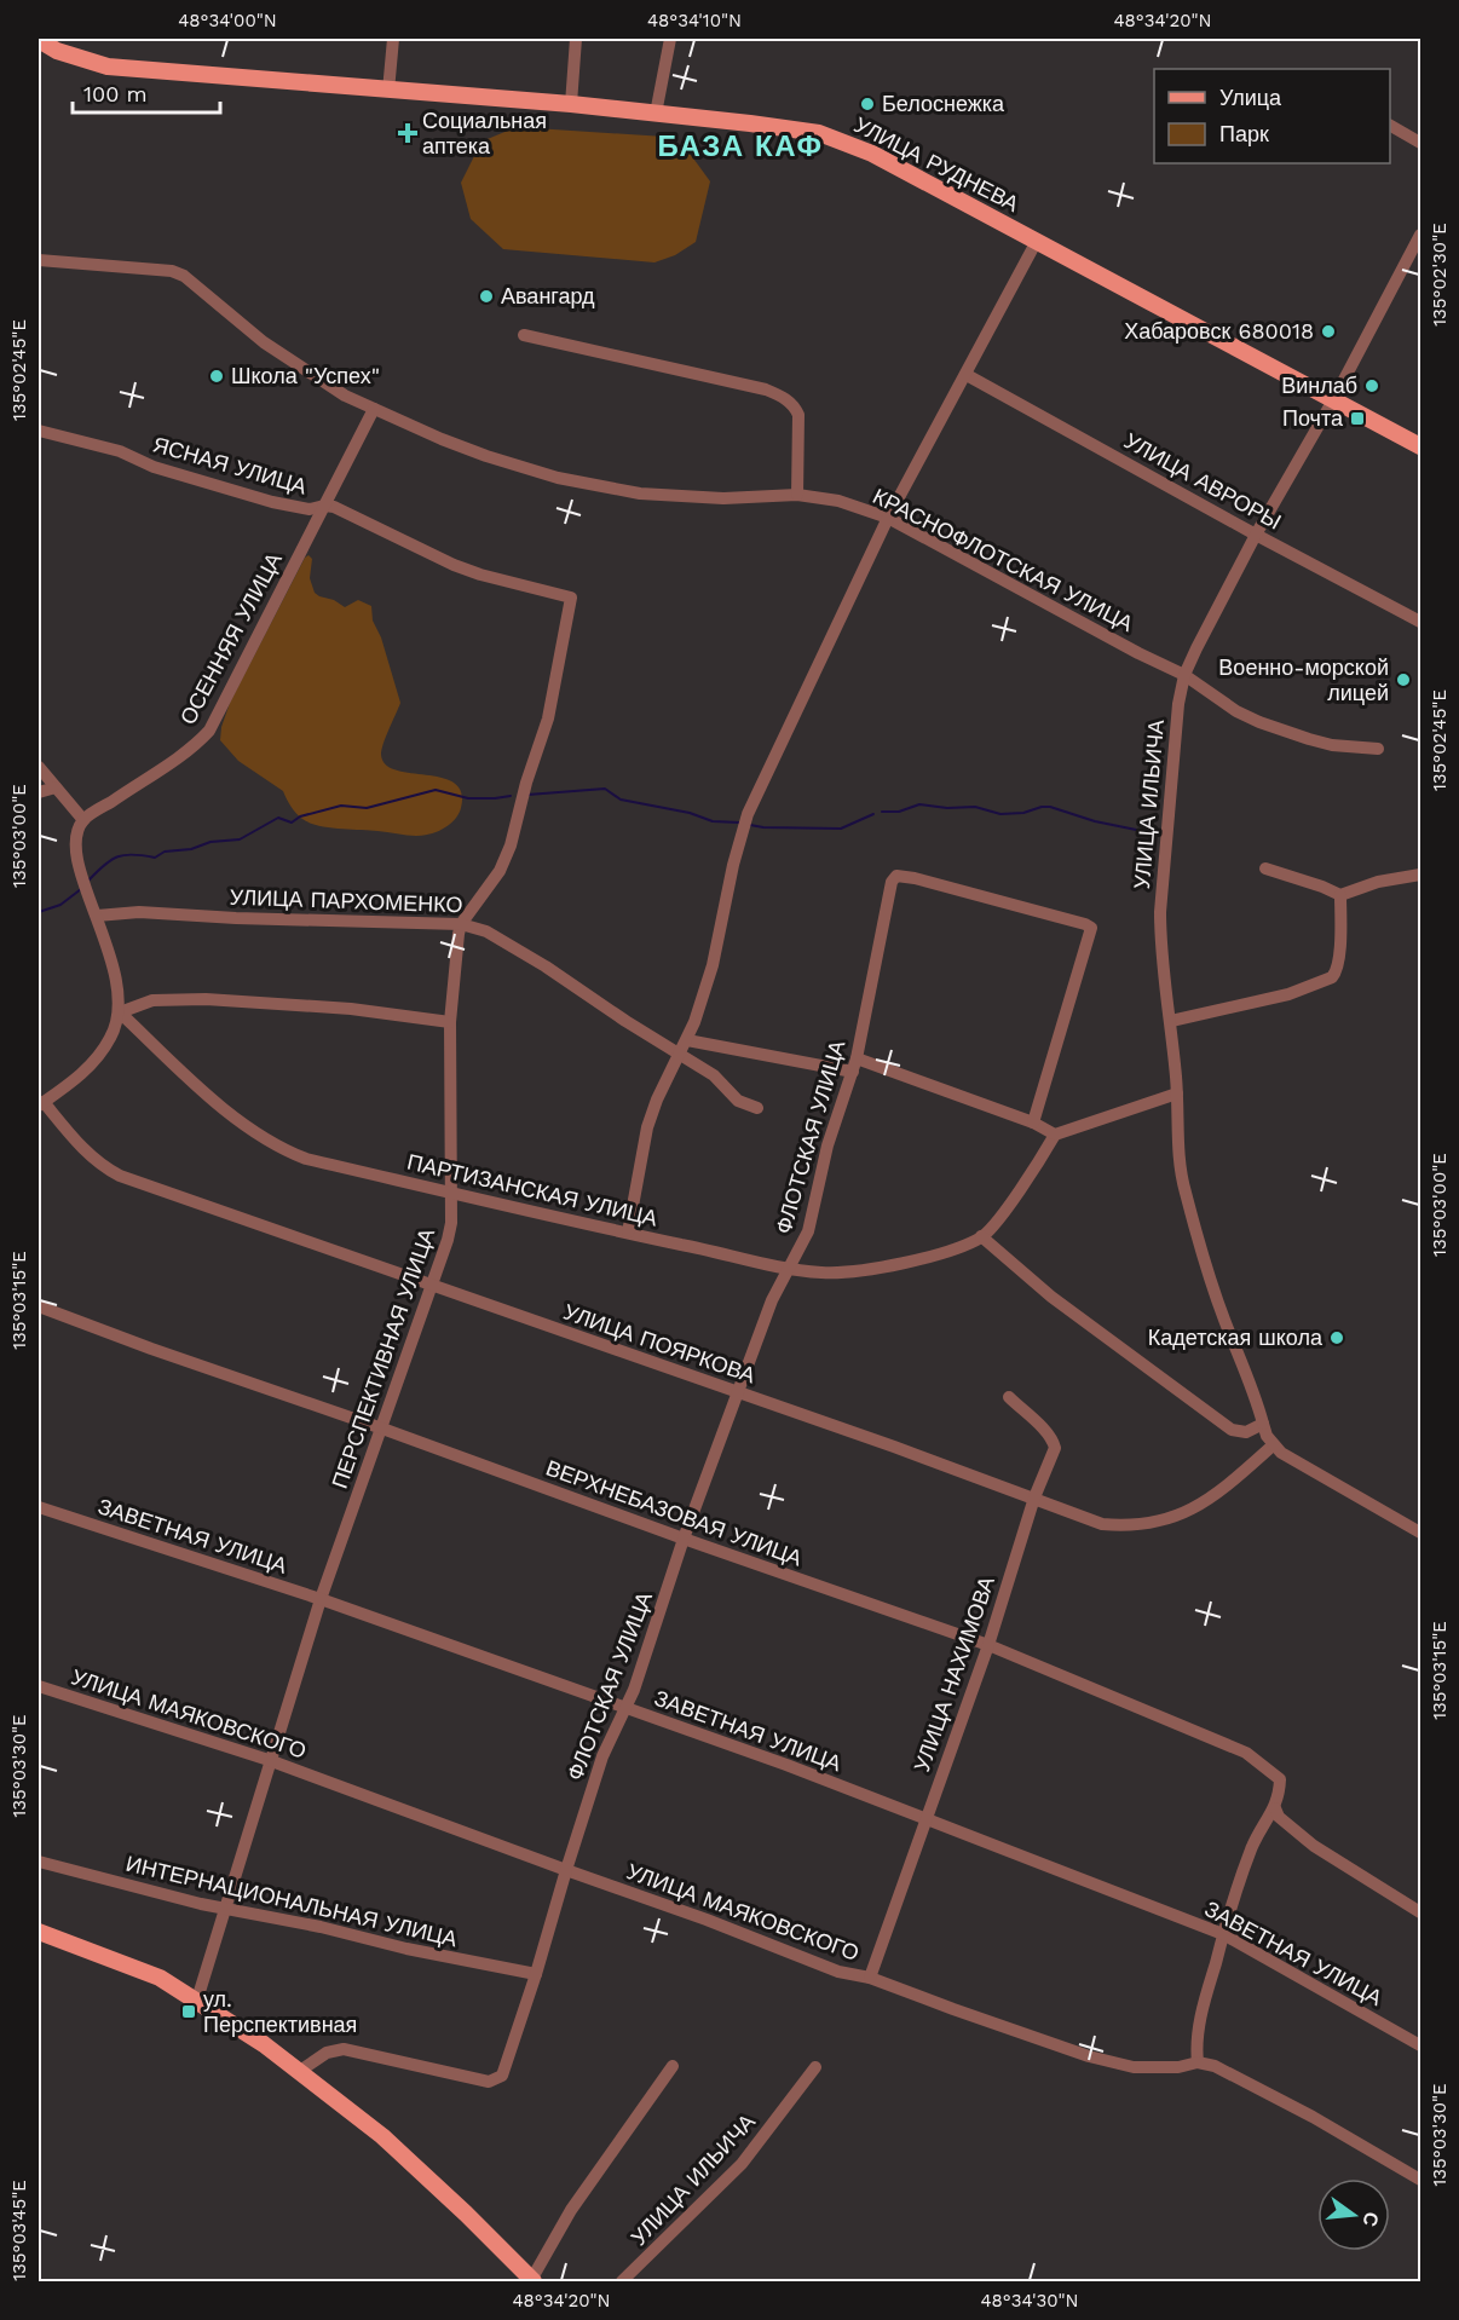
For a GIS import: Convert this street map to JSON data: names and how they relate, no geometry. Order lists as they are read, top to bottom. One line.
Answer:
{"streets":{"main road":["УЛИЦА РУДНЕВА"],"street":["ЯСНАЯ УЛИЦА","УЛИЦА АВРОРЫ","КРАСНОФЛОТСКАЯ УЛИЦА","ОСЕННЯЯ УЛИЦА","УЛИЦА ИЛЬИЧА","УЛИЦА ПАРХОМЕНКО","ФЛОТСКАЯ УЛИЦА","ПАРТИЗАНСКАЯ УЛИЦА","УЛИЦА ПОЯРКОВА","ПЕРСПЕКТИВНАЯ УЛИЦА","ВЕРХНЕБАЗОВАЯ УЛИЦА","ЗАВЕТНАЯ УЛИЦА","УЛИЦА НАХИМОВА","УЛИЦА МАЯКОВСКОГО","ИНТЕРНАЦИОНАЛЬНАЯ УЛИЦА"]},"crossings":[["УЛИЦА РУДНЕВА","УЛИЦА ИЛЬИЧА"],["ЯСНАЯ УЛИЦА","ОСЕННЯЯ УЛИЦА"],["ЯСНАЯ УЛИЦА","ПЕРСПЕКТИВНАЯ УЛИЦА"],["УЛИЦА АВРОРЫ","УЛИЦА ИЛЬИЧА"],["КРАСНОФЛОТСКАЯ УЛИЦА","ОСЕННЯЯ УЛИЦА"],["КРАСНОФЛОТСКАЯ УЛИЦА","УЛИЦА ИЛЬИЧА"],["УЛИЦА ПАРХОМЕНКО","ПЕРСПЕКТИВНАЯ УЛИЦА"],["ФЛОТСКАЯ УЛИЦА","ПАРТИЗАНСКАЯ УЛИЦА"],["ФЛОТСКАЯ УЛИЦА","УЛИЦА ПОЯРКОВА"],["ФЛОТСКАЯ УЛИЦА","ВЕРХНЕБАЗОВАЯ УЛИЦА"],["ФЛОТСКАЯ УЛИЦА","ЗАВЕТНАЯ УЛИЦА"],["ФЛОТСКАЯ УЛИЦА","УЛИЦА МАЯКОВСКОГО"],["ФЛОТСКАЯ УЛИЦА","ИНТЕРНАЦИОНАЛЬНАЯ УЛИЦА"],["ПАРТИЗАНСКАЯ УЛИЦА","ПЕРСПЕКТИВНАЯ УЛИЦА"],["УЛИЦА ПОЯРКОВА","ПЕРСПЕКТИВНАЯ УЛИЦА"],["УЛИЦА ПОЯРКОВА","УЛИЦА НАХИМОВА"],["ПЕРСПЕКТИВНАЯ УЛИЦА","ВЕРХНЕБАЗОВАЯ УЛИЦА"],["ПЕРСПЕКТИВНАЯ УЛИЦА","ЗАВЕТНАЯ УЛИЦА"],["ПЕРСПЕКТИВНАЯ УЛИЦА","УЛИЦА МАЯКОВСКОГО"],["ПЕРСПЕКТИВНАЯ УЛИЦА","ИНТЕРНАЦИОНАЛЬНАЯ УЛИЦА"],["ВЕРХНЕБАЗОВАЯ УЛИЦА","УЛИЦА НАХИМОВА"],["ЗАВЕТНАЯ УЛИЦА","УЛИЦА НАХИМОВА"],["УЛИЦА НАХИМОВА","УЛИЦА МАЯКОВСКОГО"]],"districts":["БАЗА КАФ"],"places":{"other":["Белоснежка","Авангард","Хабаровск 680018","Школа \"Успех\"","Винлаб","Военно-морской лицей","Кадетская школа"],"health":["Социальная аптека"],"transit":["Почта","ул. Перспективная"]},"legend":["Улица","Парк"],"scale_bar":"100 m","north":"right","coordinates":["48°34'00\"N","48°34'10\"N","48°34'20\"N","135°02'30\"E","135°02'45\"E","135°03'00\"E","135°03'15\"E","135°03'30\"E","135°03'45\"E","48°34'30\"N"]}
